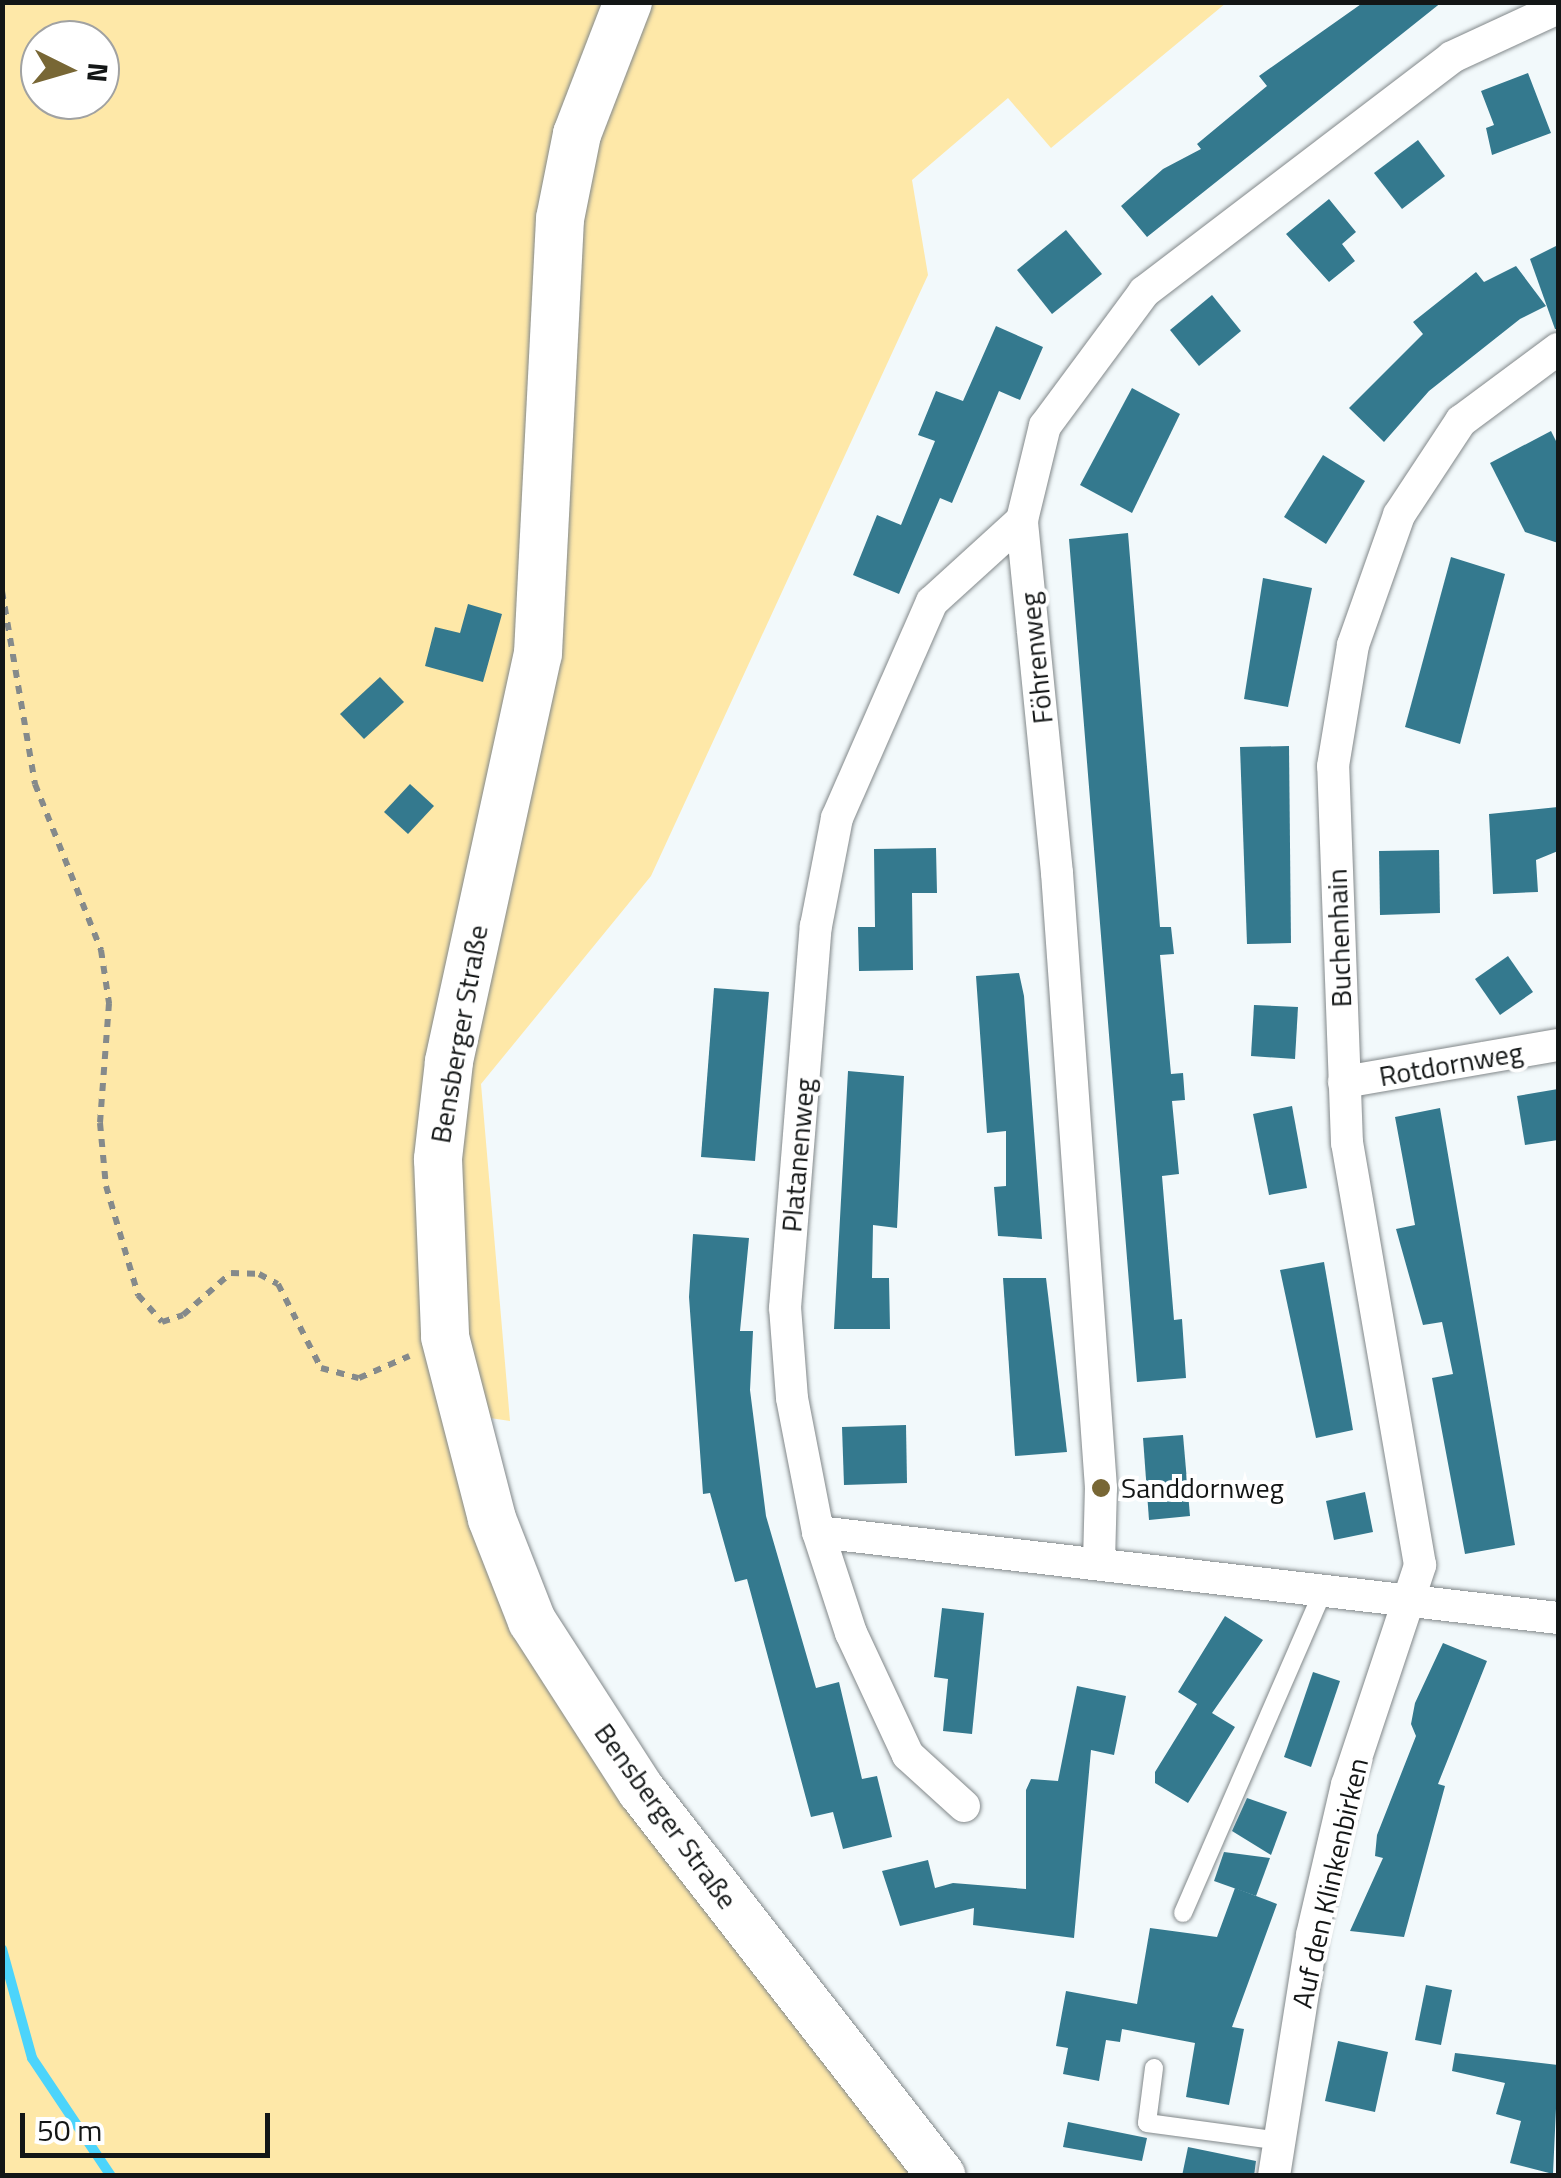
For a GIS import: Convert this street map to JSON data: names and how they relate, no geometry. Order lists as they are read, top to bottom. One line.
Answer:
{"streets":{"main road":["Bensberger Straße"],"street":["Föhrenweg","Buchenhain","Rotdornweg","Platanenweg","Auf den Klinkenbirken"]},"crossings":[["Föhrenweg","Platanenweg"],["Buchenhain","Rotdornweg"],["Buchenhain","Auf den Klinkenbirken"]],"places":["Sanddornweg"],"scale_bar":"50 m","north":"right"}
